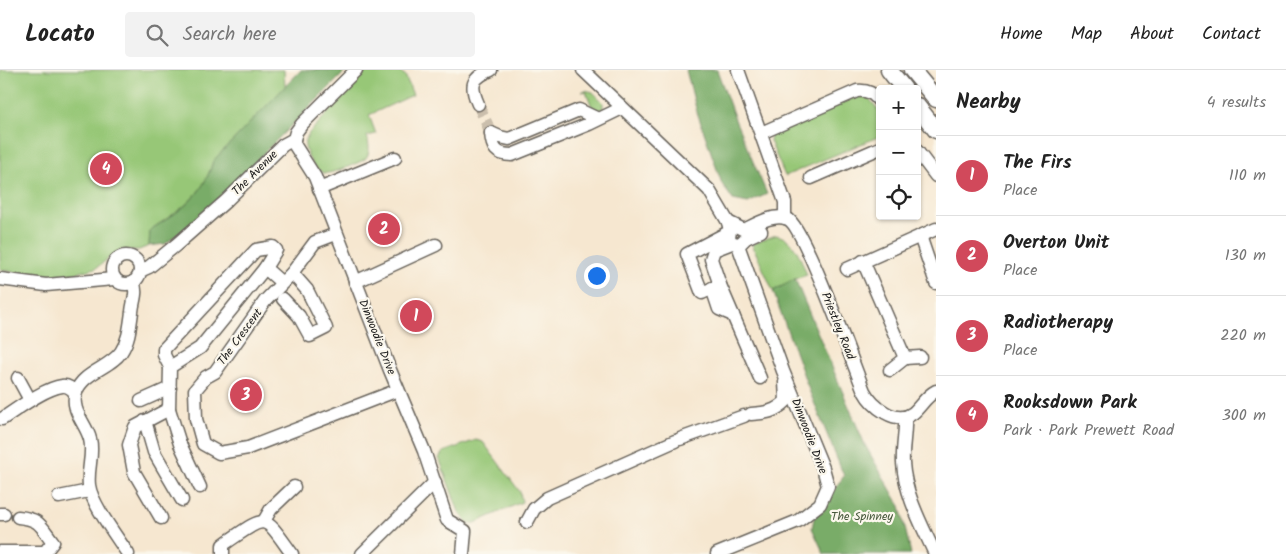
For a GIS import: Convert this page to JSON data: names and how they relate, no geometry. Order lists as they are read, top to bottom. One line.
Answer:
{"streets":{"street":["The Avenue","Priestley Road","The Crescent","Dinwoodie Drive"]},"crossings":[["The Avenue","Dinwoodie Drive"],["The Crescent","Dinwoodie Drive"]],"parks":["The Spinney"],"page":{"header":"Locato","search":"Search here","nav":["Home","Map","About","Contact"],"heading":["Nearby","4 results"],"map_buttons":["+","−"],"list":[{"mark":"1","name":"The Firs","note":"Place","value":"110 m"},{"mark":"2","name":"Overton Unit","note":"Place","value":"130 m"},{"mark":"3","name":"Radiotherapy","note":"Place","value":"220 m"},{"mark":"4","name":"Rooksdown Park","note":"Park · Park Prewett Road","value":"300 m"}],"pins":["4","2","1","3"]}}
